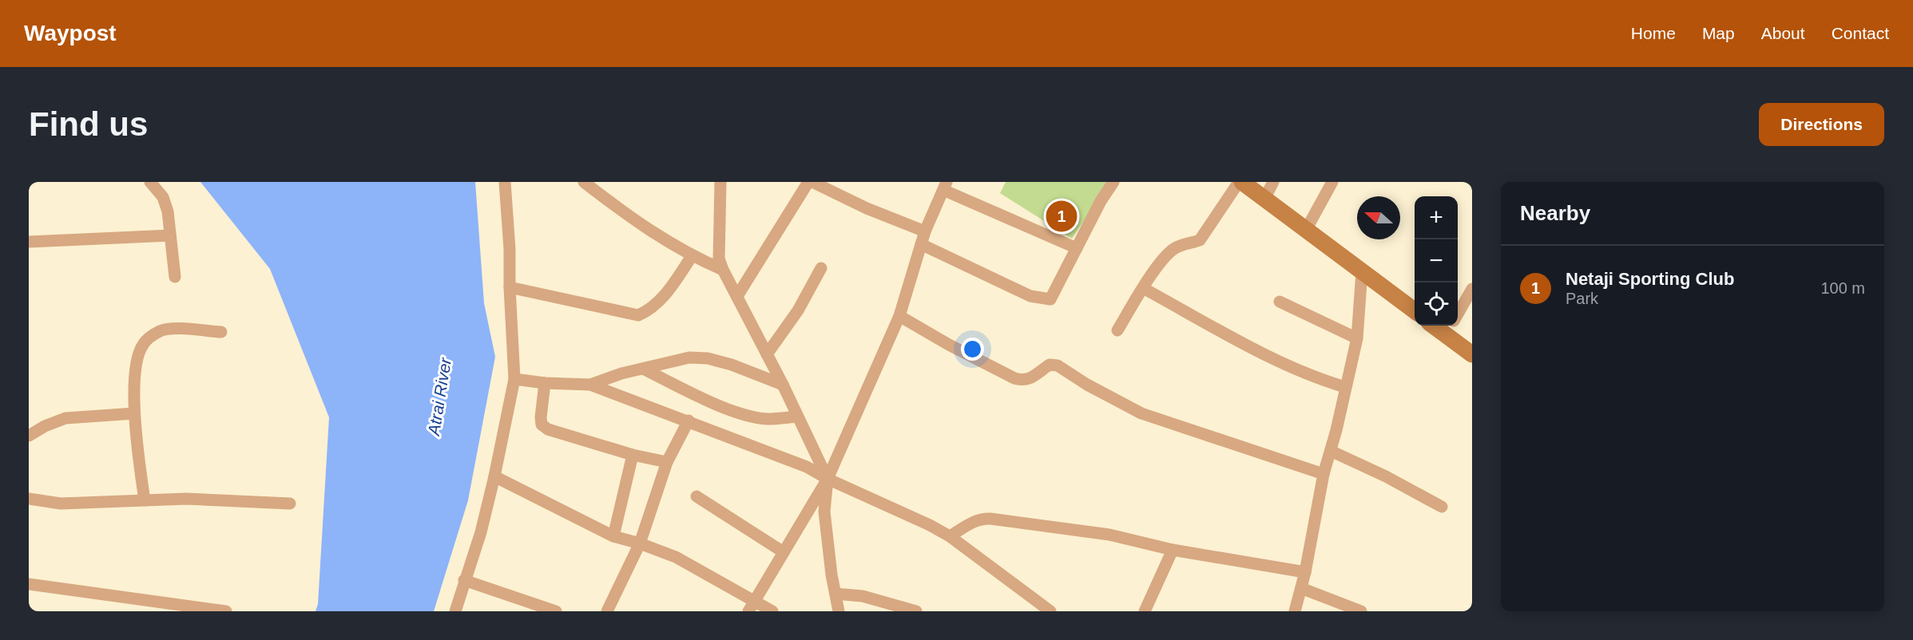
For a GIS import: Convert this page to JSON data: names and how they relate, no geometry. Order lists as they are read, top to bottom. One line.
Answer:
{"water":["Atrai River"],"north":"left","page":{"header":"Waypost","nav":["Home","Map","About","Contact"],"buttons":"Directions","title":"Find us","heading":"Nearby","map_buttons":["+","−"],"pins":"1","list":[{"mark":"1","name":"Netaji Sporting Club","note":"Park","value":"100 m"}]}}
